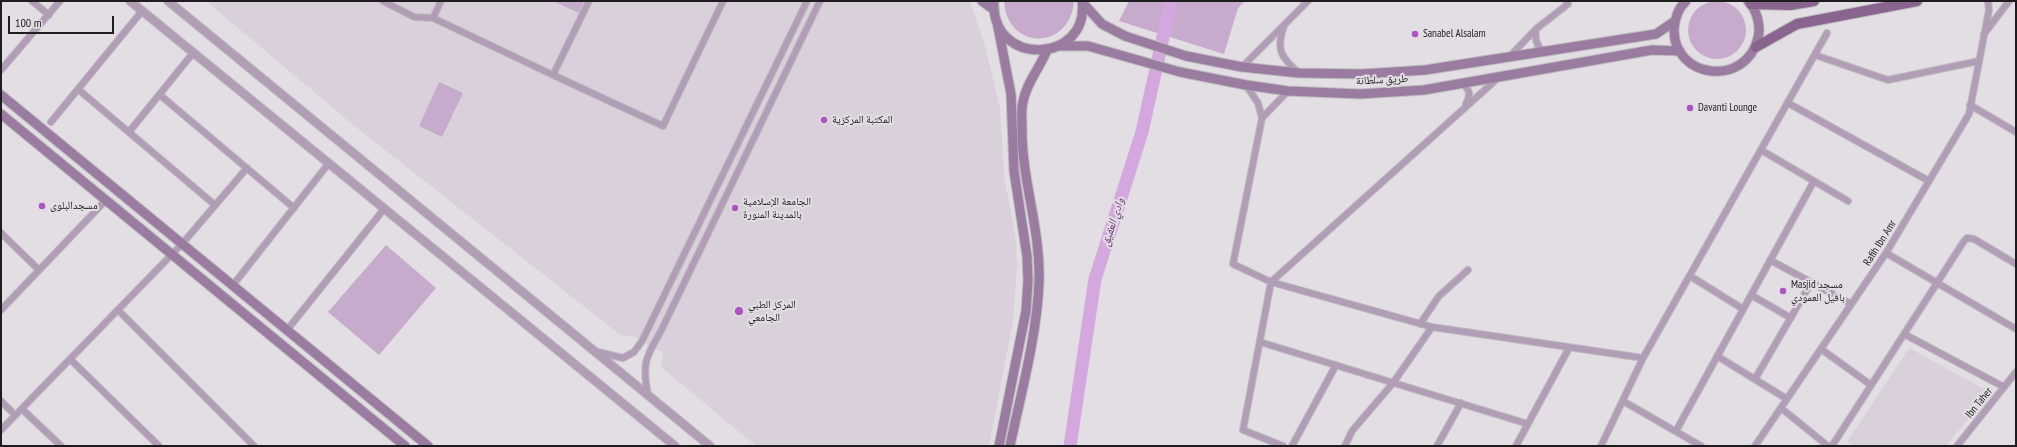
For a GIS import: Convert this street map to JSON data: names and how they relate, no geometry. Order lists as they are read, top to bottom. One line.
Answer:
{"streets":{"main road":["طريق سلطانة"],"street":["Rafih Ibn Amr","Ibn Taher"]},"water":["وادي العقيق"],"places":["Sanabel Alsalam","Davanti Lounge","المكتبة المركزية","مسجدالبلوی","الجامعة الإسلامية بالمدينة المنورة","Masjid مسجد بافيل العمودي","المركز الطبي الجامعي"],"scale_bar":"100 m"}
